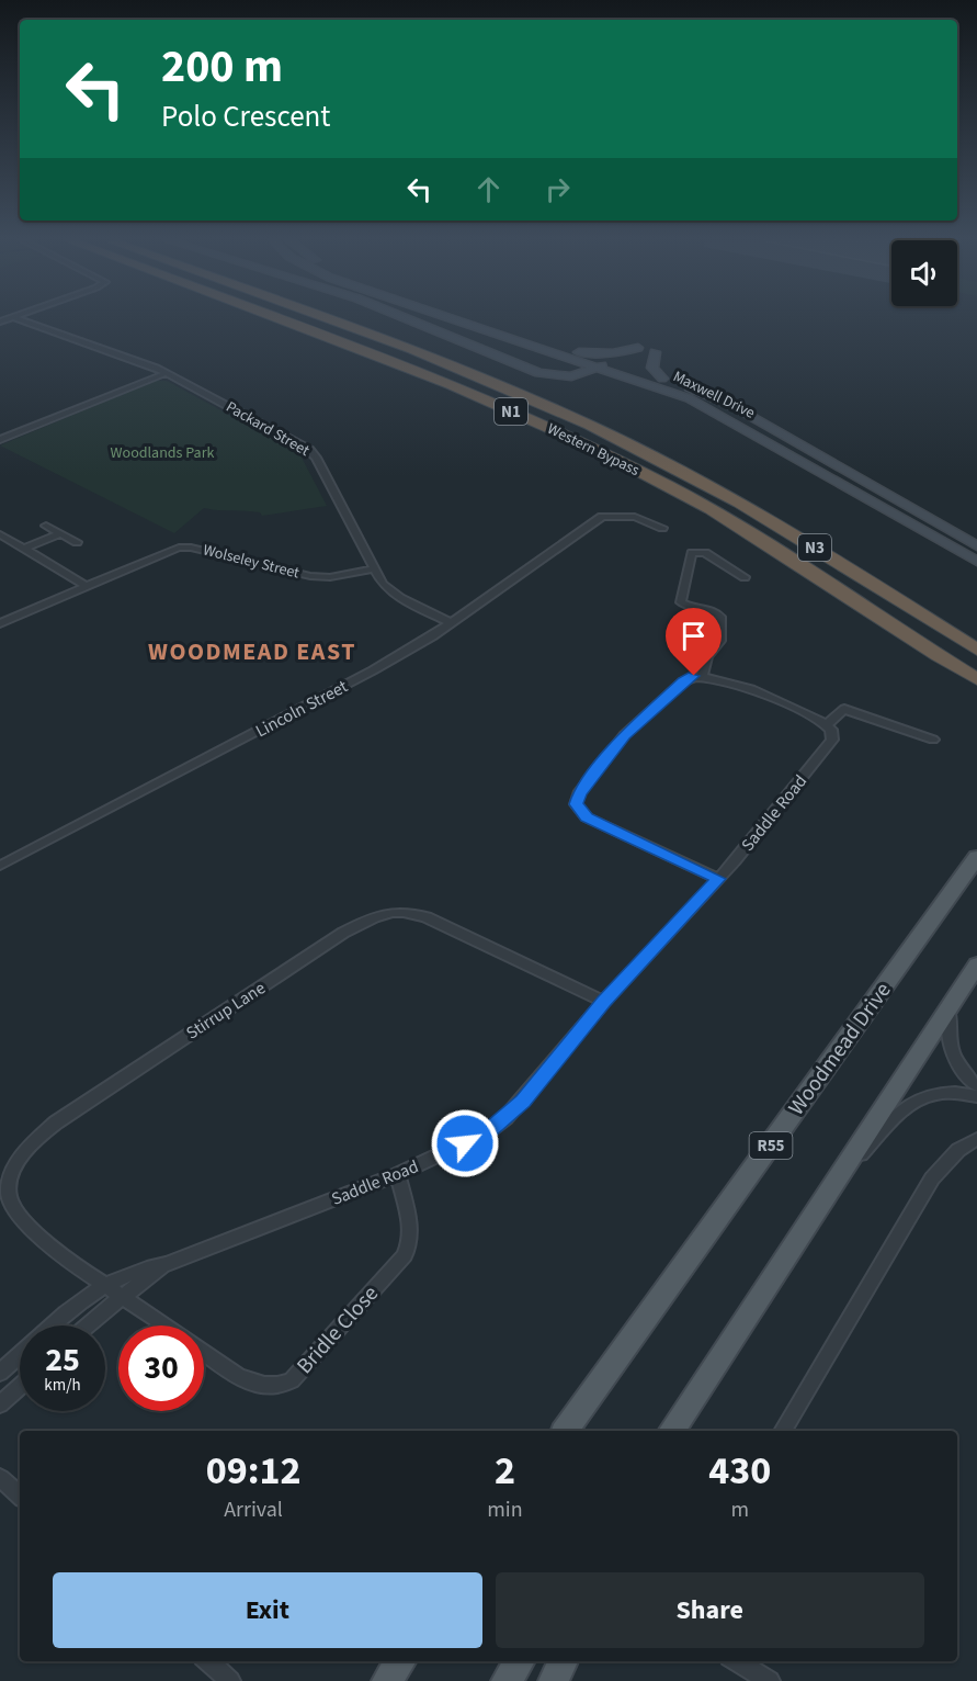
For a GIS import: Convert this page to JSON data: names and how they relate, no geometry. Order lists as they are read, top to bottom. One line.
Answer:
{"streets":{"highway":["N1","Western Bypass","N3"],"main road":["Maxwell Drive","Woodmead Drive","R55"],"street":["Packard Street","Wolseley Street","Lincoln Street","Saddle Road","Stirrup Lane","Bridle Close"]},"crossings":[["Packard Street","Wolseley Street"],["Packard Street","Lincoln Street"],["Saddle Road","Stirrup Lane"],["Saddle Road","Bridle Close"],["Stirrup Lane","Bridle Close"]],"districts":["WOODMEAD EAST"],"parks":["Woodlands Park"],"page":{"turn":["200 m","Polo Crescent"],"speed":"25 km/h","limit":"30","eta":["09:12","Arrival","2","min","430","m"],"buttons":["Exit","Share"]}}
